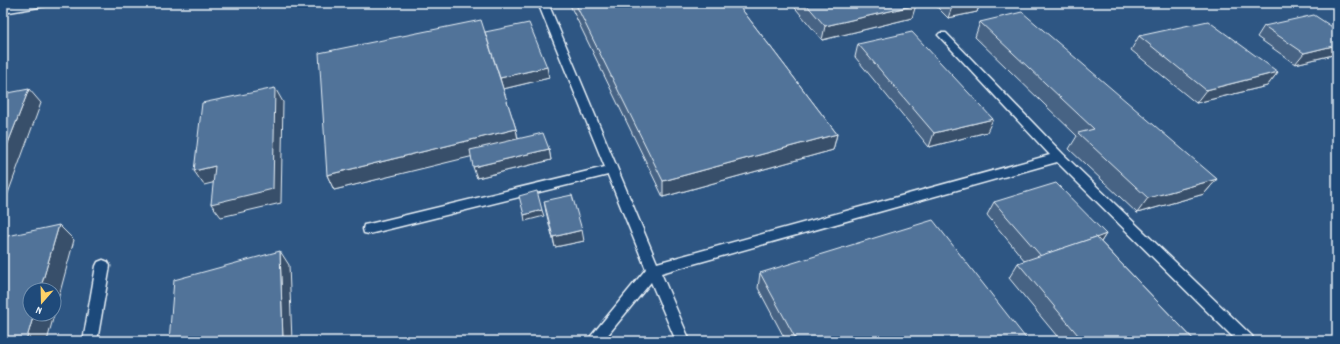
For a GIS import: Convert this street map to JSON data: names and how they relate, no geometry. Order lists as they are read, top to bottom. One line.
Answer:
{"north":"bottom"}
